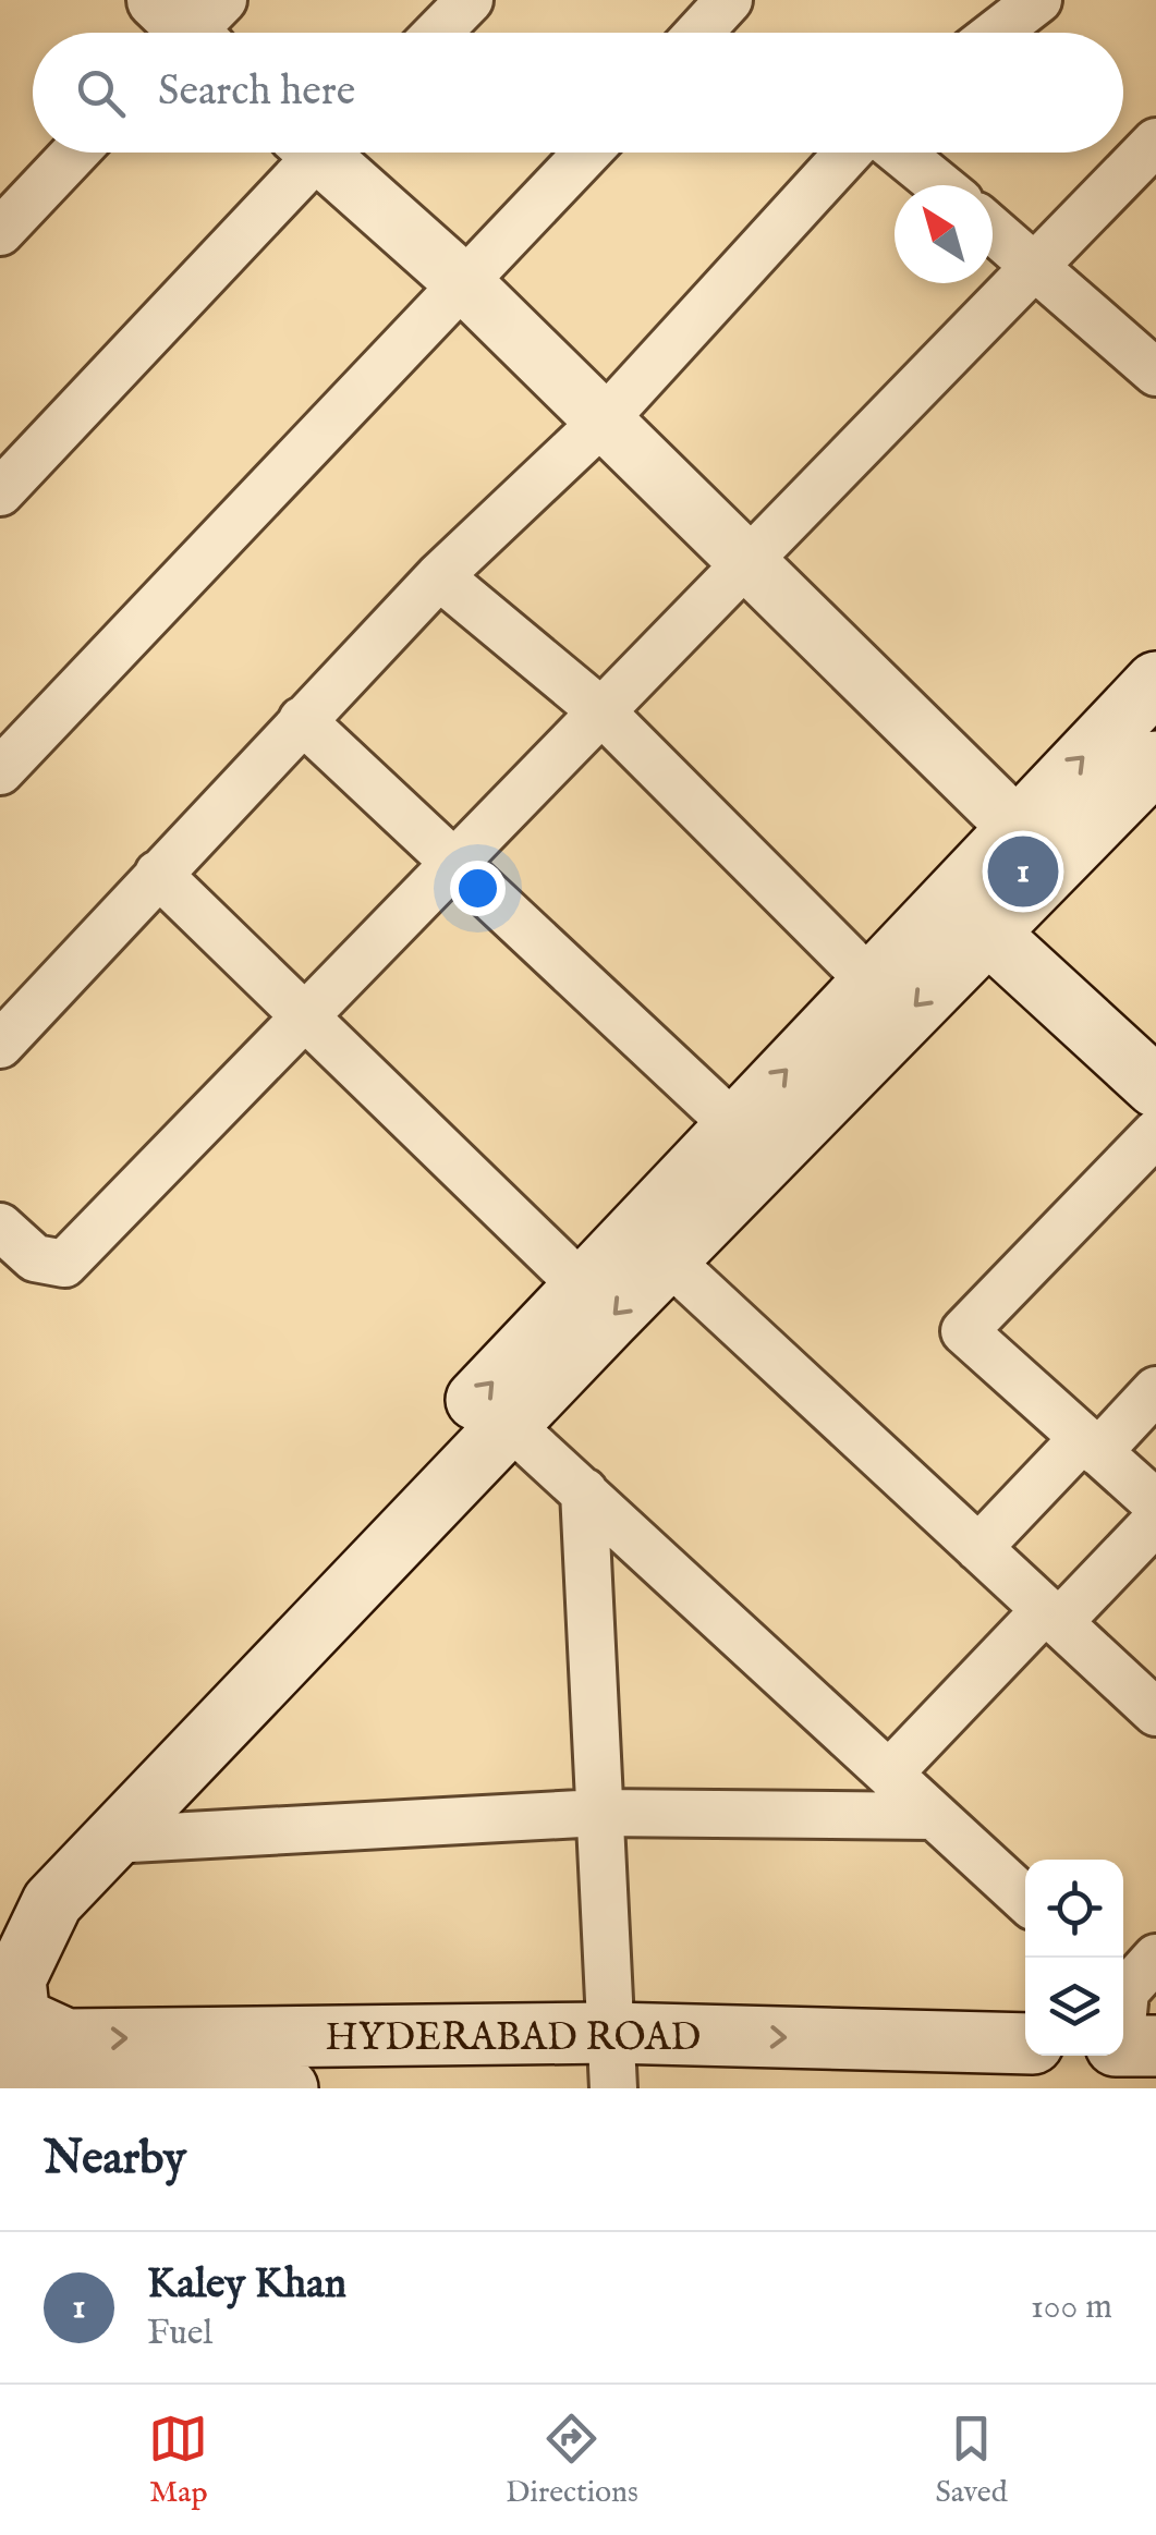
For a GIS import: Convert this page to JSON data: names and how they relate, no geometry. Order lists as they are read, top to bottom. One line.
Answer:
{"streets":{"main road":["HYDERABAD ROAD"]},"one_way":["HYDERABAD ROAD"],"north":"top left","page":{"search":"Search here","pins":"1","heading":"Nearby","list":[{"mark":"1","name":"Kaley Khan","note":"Fuel","value":"100 m"}],"nav":["Map","Directions","Saved"]}}
